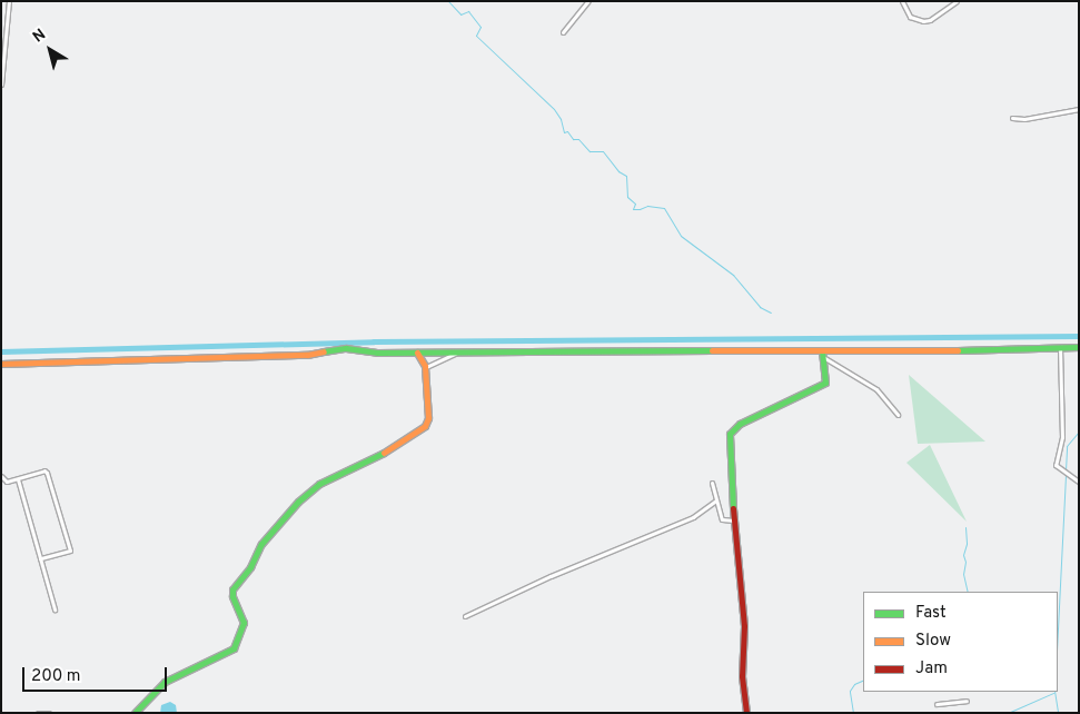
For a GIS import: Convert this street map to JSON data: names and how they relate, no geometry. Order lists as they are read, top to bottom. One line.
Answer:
{"legend":["Fast","Slow","Jam"],"scale_bar":"200 m","north":"top left"}
